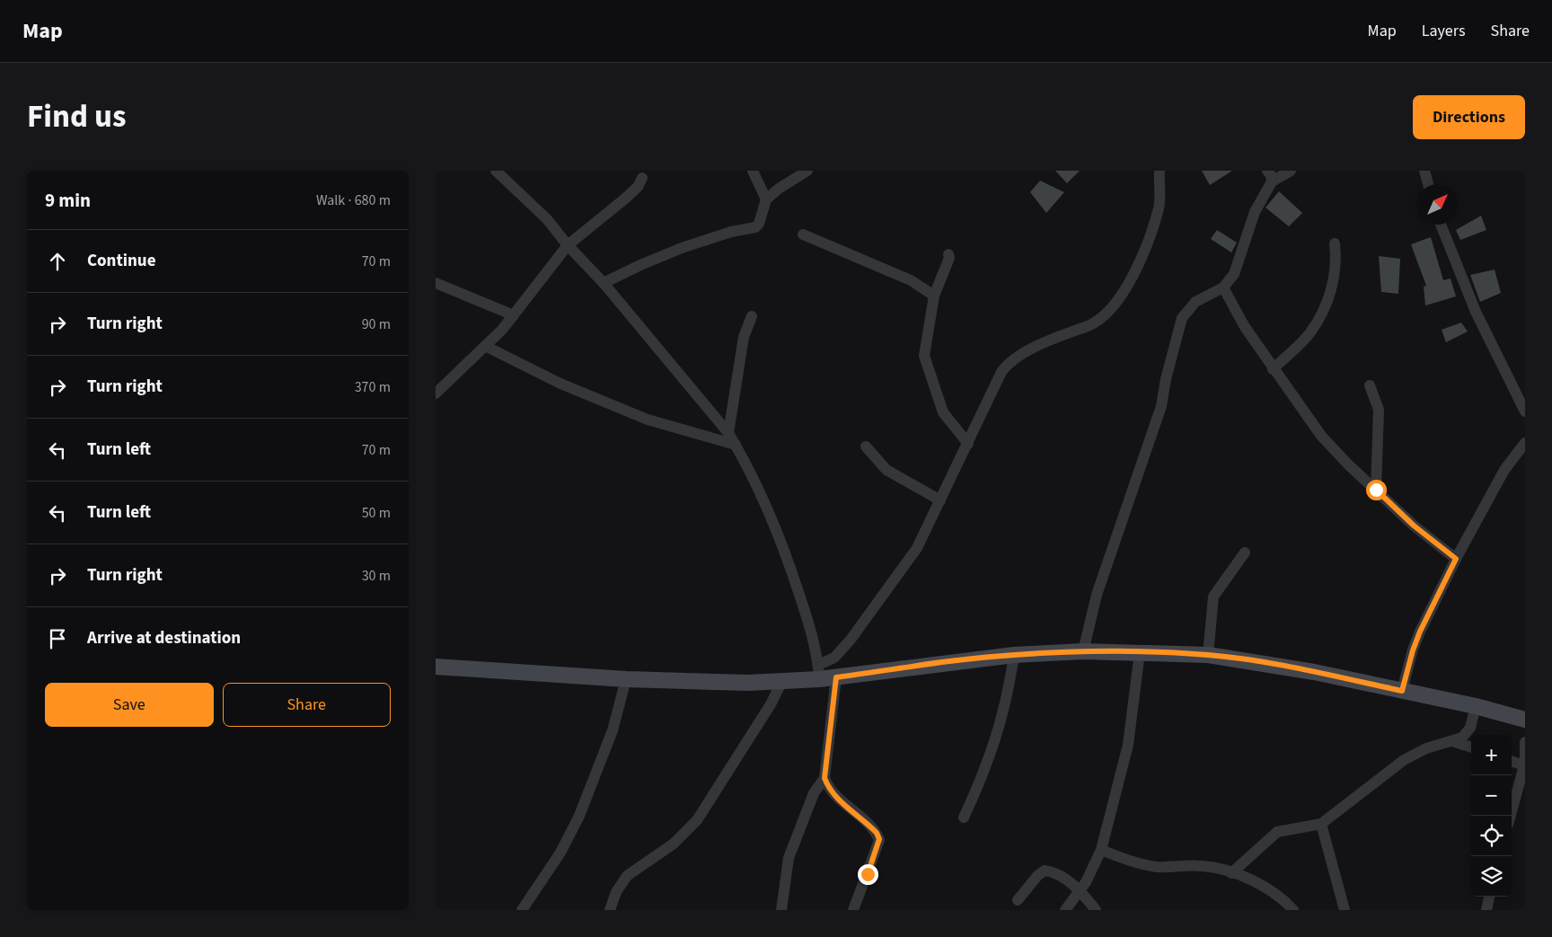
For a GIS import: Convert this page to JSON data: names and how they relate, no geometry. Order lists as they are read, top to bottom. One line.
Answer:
{"north":"top right","page":{"header":"Map","nav":["Map","Layers","Share"],"title":"Find us","buttons":["Directions",["Save","Share"]],"heading":["9 min","Walk · 680 m"],"list":[["Continue","70 m"],["Turn right","90 m"],["Turn right","370 m"],["Turn left","70 m"],["Turn left","50 m"],["Turn right","30 m"],"Arrive at destination"],"map_buttons":["+","−"]}}
